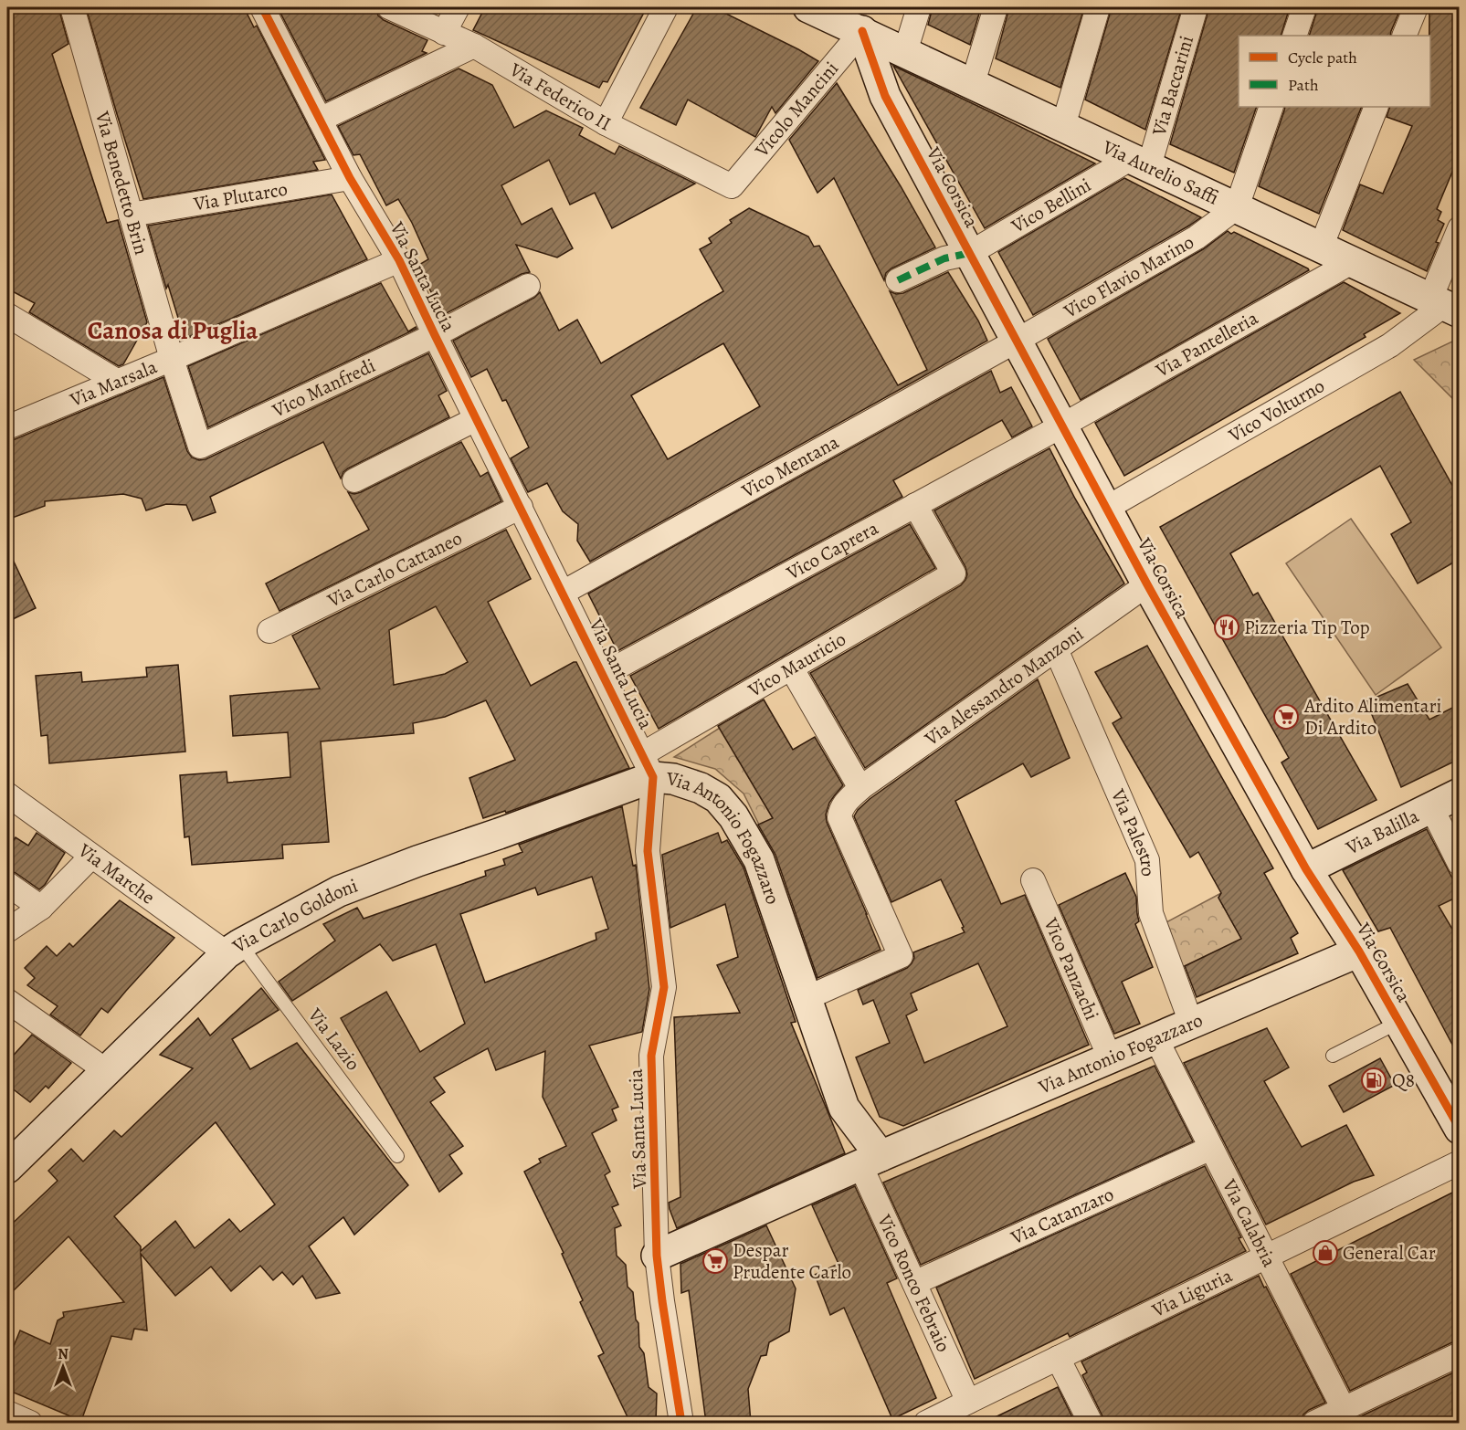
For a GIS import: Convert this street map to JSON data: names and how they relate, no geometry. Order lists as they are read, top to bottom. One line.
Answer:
{"streets":{"street":["Via Baccarini","Via Federico II","Vicolo Mancini","Via Aurelio Saffi","Via Benedetto Brin","Via Corsica","Via Plutarco","Vico Bellini","Via Santa Lucia","Vico Flavio Marino","Via Pantelleria","Via Marsala","Vico Manfredi","Vico Volturno","Vico Mentana","Vico Caprera","Via Carlo Cattaneo","Vico Mauricio","Via Alessandro Manzoni","Via Balilla","Via Palestro","Via Antonio Fogazzaro","Via Marche","Via Carlo Goldoni","Vico Panzachi","Via Catanzaro","Via Calabria","Vico Ronco Febraio","Via Liguria"],"lane":["Via Lazio"]},"crossings":[["Via Baccarini","Via Aurelio Saffi"],["Via Baccarini","Vico Bellini"],["Via Federico II","Vicolo Mancini"],["Vicolo Mancini","Via Aurelio Saffi"],["Vicolo Mancini","Via Corsica"],["Via Aurelio Saffi","Via Corsica"],["Via Aurelio Saffi","Vico Bellini"],["Via Aurelio Saffi","Vico Flavio Marino"],["Via Aurelio Saffi","Via Pantelleria"],["Via Aurelio Saffi","Vico Volturno"],["Via Benedetto Brin","Via Plutarco"],["Via Benedetto Brin","Via Marsala"],["Via Benedetto Brin","Vico Manfredi"],["Via Corsica","Vico Bellini"],["Via Corsica","Vico Flavio Marino"],["Via Corsica","Via Pantelleria"],["Via Corsica","Vico Volturno"],["Via Corsica","Vico Mentana"],["Via Corsica","Vico Caprera"],["Via Corsica","Via Alessandro Manzoni"],["Via Corsica","Via Balilla"],["Via Corsica","Via Antonio Fogazzaro"],["Via Plutarco","Via Santa Lucia"],["Via Santa Lucia","Via Marsala"],["Via Santa Lucia","Vico Manfredi"],["Via Santa Lucia","Vico Mentana"],["Via Santa Lucia","Vico Caprera"],["Via Santa Lucia","Via Carlo Cattaneo"],["Via Santa Lucia","Vico Mauricio"],["Via Santa Lucia","Via Antonio Fogazzaro"],["Via Santa Lucia","Via Carlo Goldoni"],["Vico Flavio Marino","Vico Mentana"],["Via Pantelleria","Vico Caprera"],["Via Marsala","Vico Manfredi"],["Vico Caprera","Vico Mauricio"],["Vico Mauricio","Via Antonio Fogazzaro"],["Vico Mauricio","Via Carlo Goldoni"],["Via Alessandro Manzoni","Via Palestro"],["Via Alessandro Manzoni","Via Antonio Fogazzaro"],["Via Palestro","Via Antonio Fogazzaro"],["Via Antonio Fogazzaro","Via Carlo Goldoni"],["Via Antonio Fogazzaro","Vico Panzachi"],["Via Antonio Fogazzaro","Via Calabria"],["Via Antonio Fogazzaro","Vico Ronco Febraio"],["Via Marche","Via Carlo Goldoni"],["Via Marche","Via Lazio"],["Via Carlo Goldoni","Via Lazio"],["Via Catanzaro","Via Calabria"],["Via Catanzaro","Vico Ronco Febraio"],["Via Calabria","Via Liguria"],["Vico Ronco Febraio","Via Liguria"]],"districts":["Canosa di Puglia"],"places":{"restaurant":["Pizzeria Tip Top"],"supermarket":["Ardito Alimentari Di Ardito","Despar Prudente Carlo"],"fuel station":["Q8"],"shop":["General Car"]},"legend":["Cycle path","Path"],"north":"top"}
